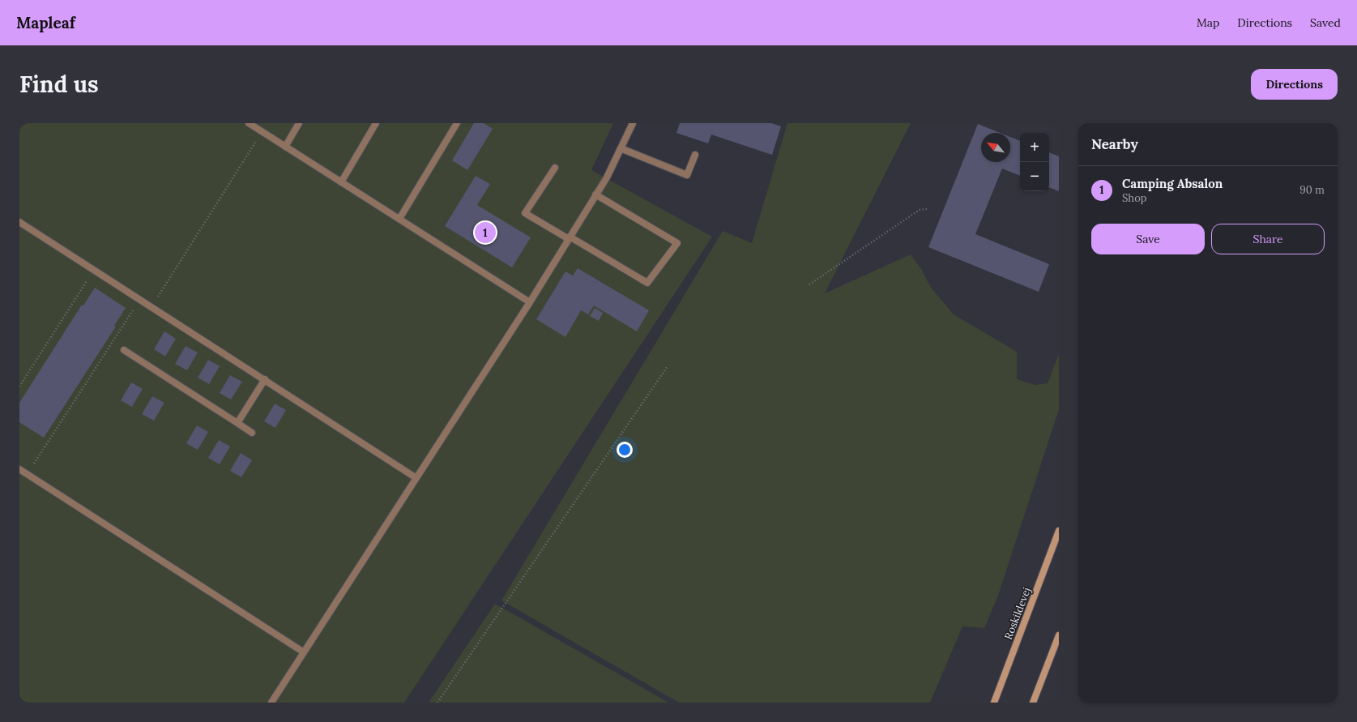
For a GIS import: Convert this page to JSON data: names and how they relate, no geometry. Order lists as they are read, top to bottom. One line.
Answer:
{"streets":{"main road":["Roskildevej"]},"north":"top left","page":{"header":"Mapleaf","nav":["Map","Directions","Saved"],"buttons":["Directions",["Save","Share"]],"title":"Find us","heading":"Nearby","map_buttons":["+","−"],"list":[{"mark":"1","name":"Camping Absalon","note":"Shop","value":"90 m"}],"pins":"1"}}
